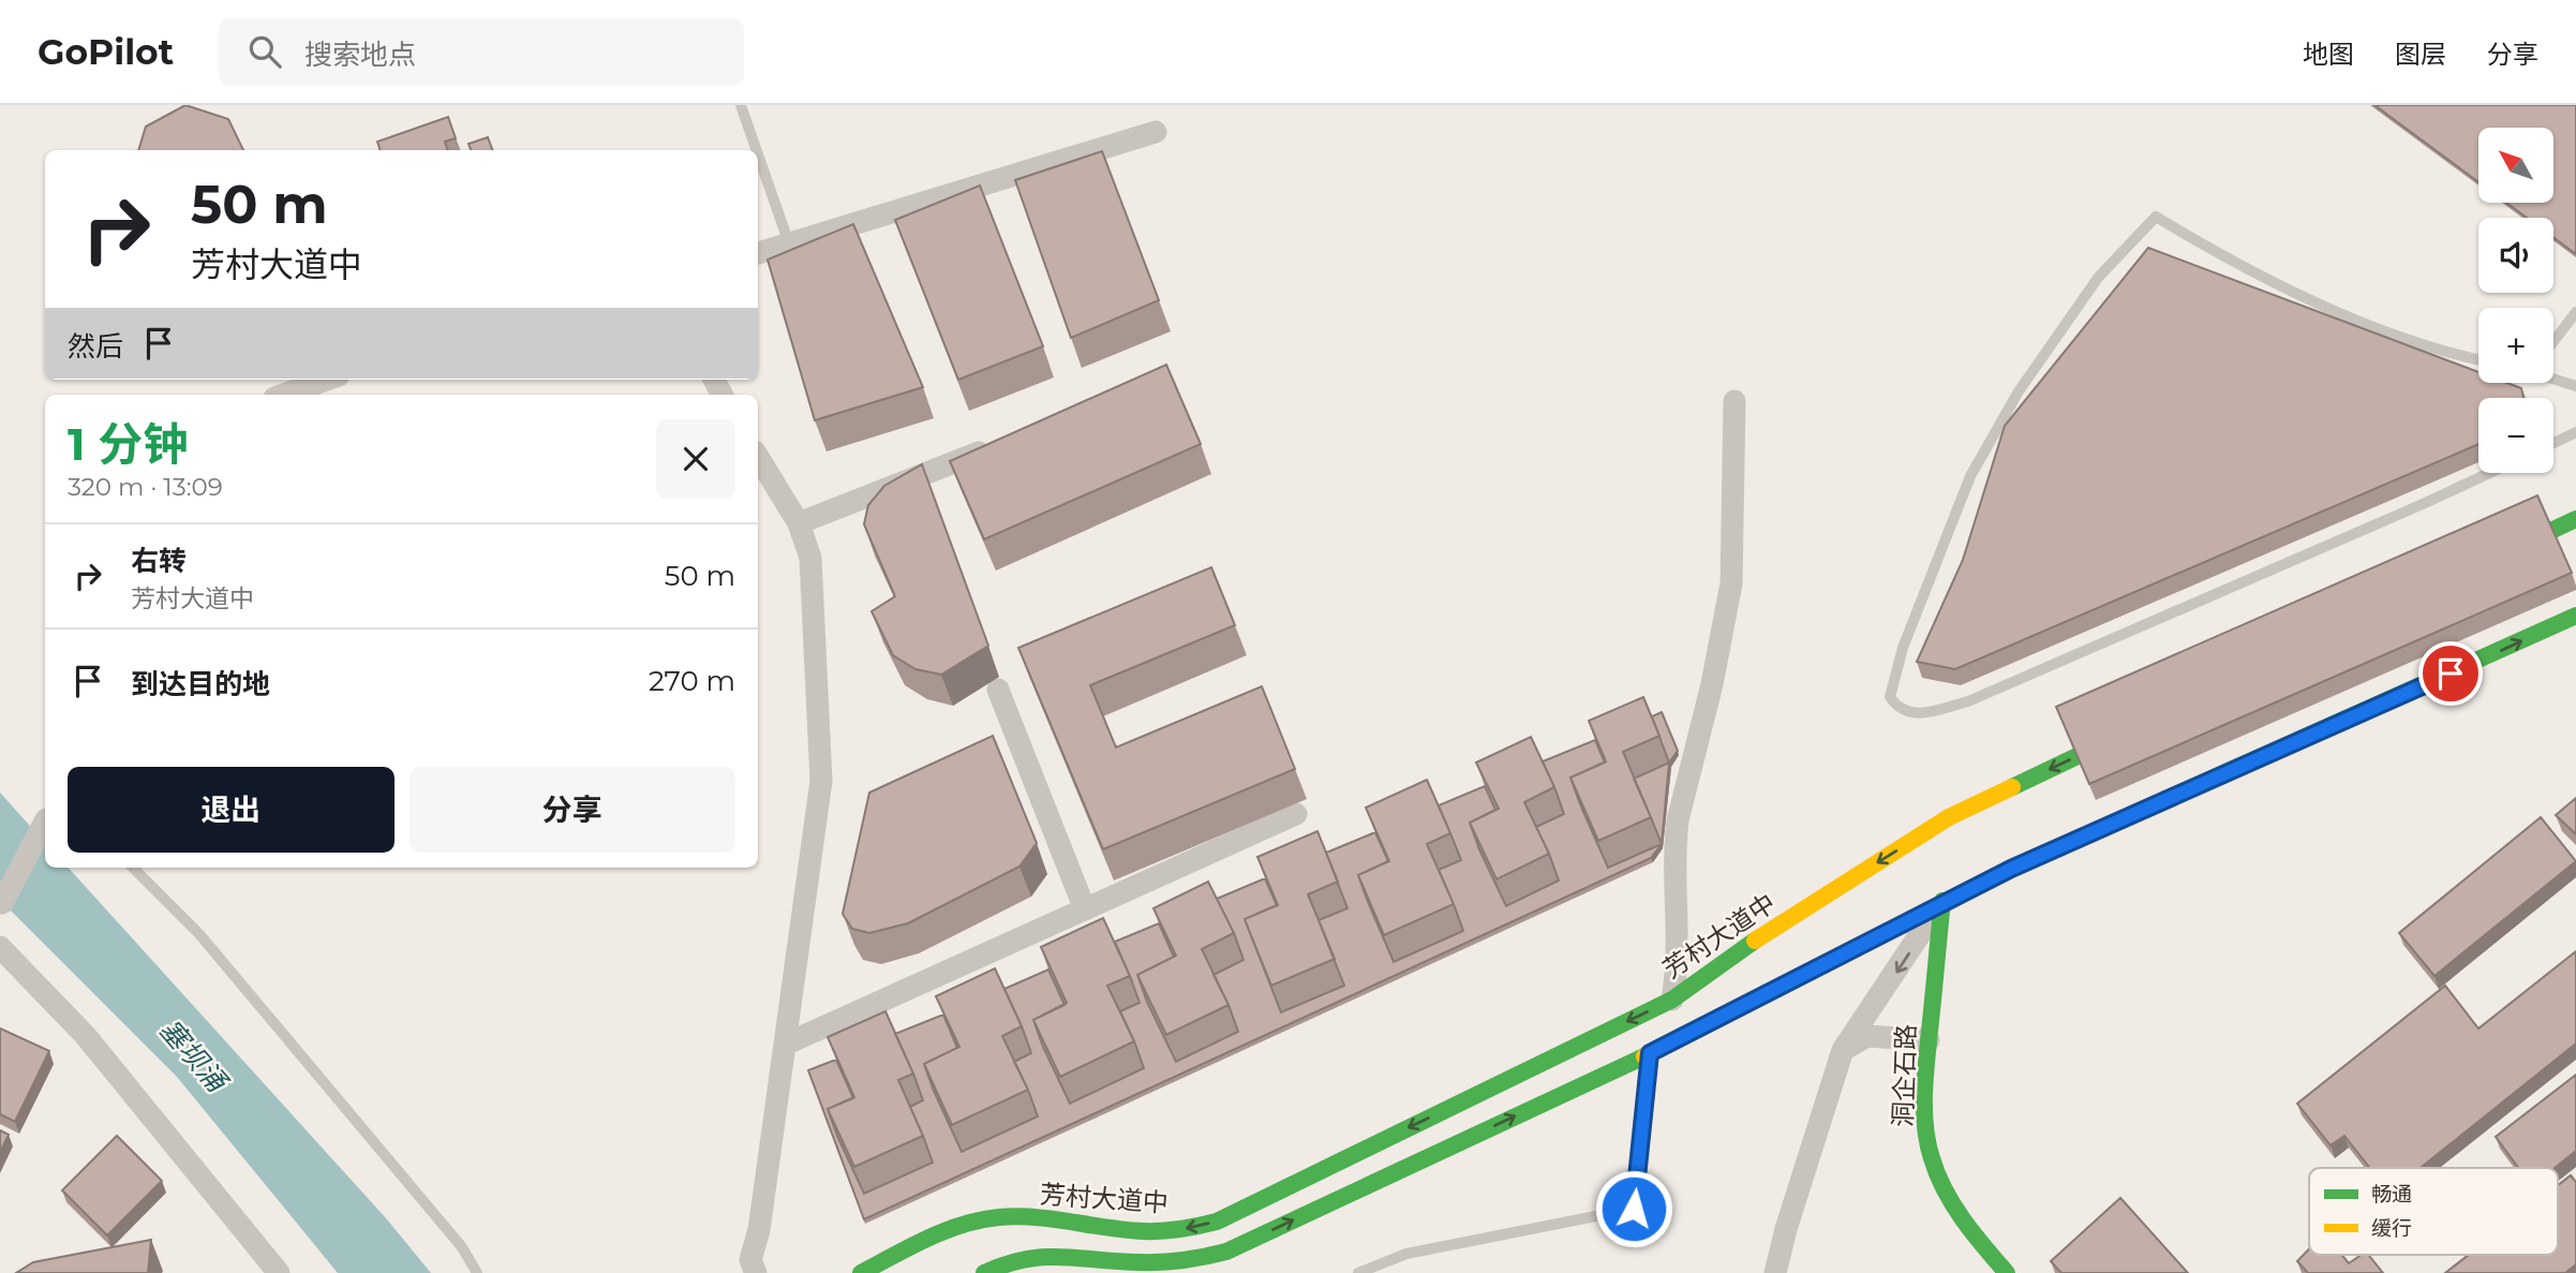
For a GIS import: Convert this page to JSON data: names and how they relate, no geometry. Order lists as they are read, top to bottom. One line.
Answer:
{"streets":{"main road":["芳村大道中","洞企石路"]},"water":["塞坝涌"],"legend":["畅通","缓行"],"north":"top left","page":{"header":"GoPilot","search":"搜索地点","nav":["地图","图层","分享"],"map_buttons":["+","−"],"turn":["50 m","芳村大道中"],"then":"然后","heading":["1 分钟","320 m · 13:09"],"list":[{"name":"右转","note":"芳村大道中","value":"50 m"},{"name":"到达目的地","value":"270 m"}],"buttons":["退出","分享"]}}
